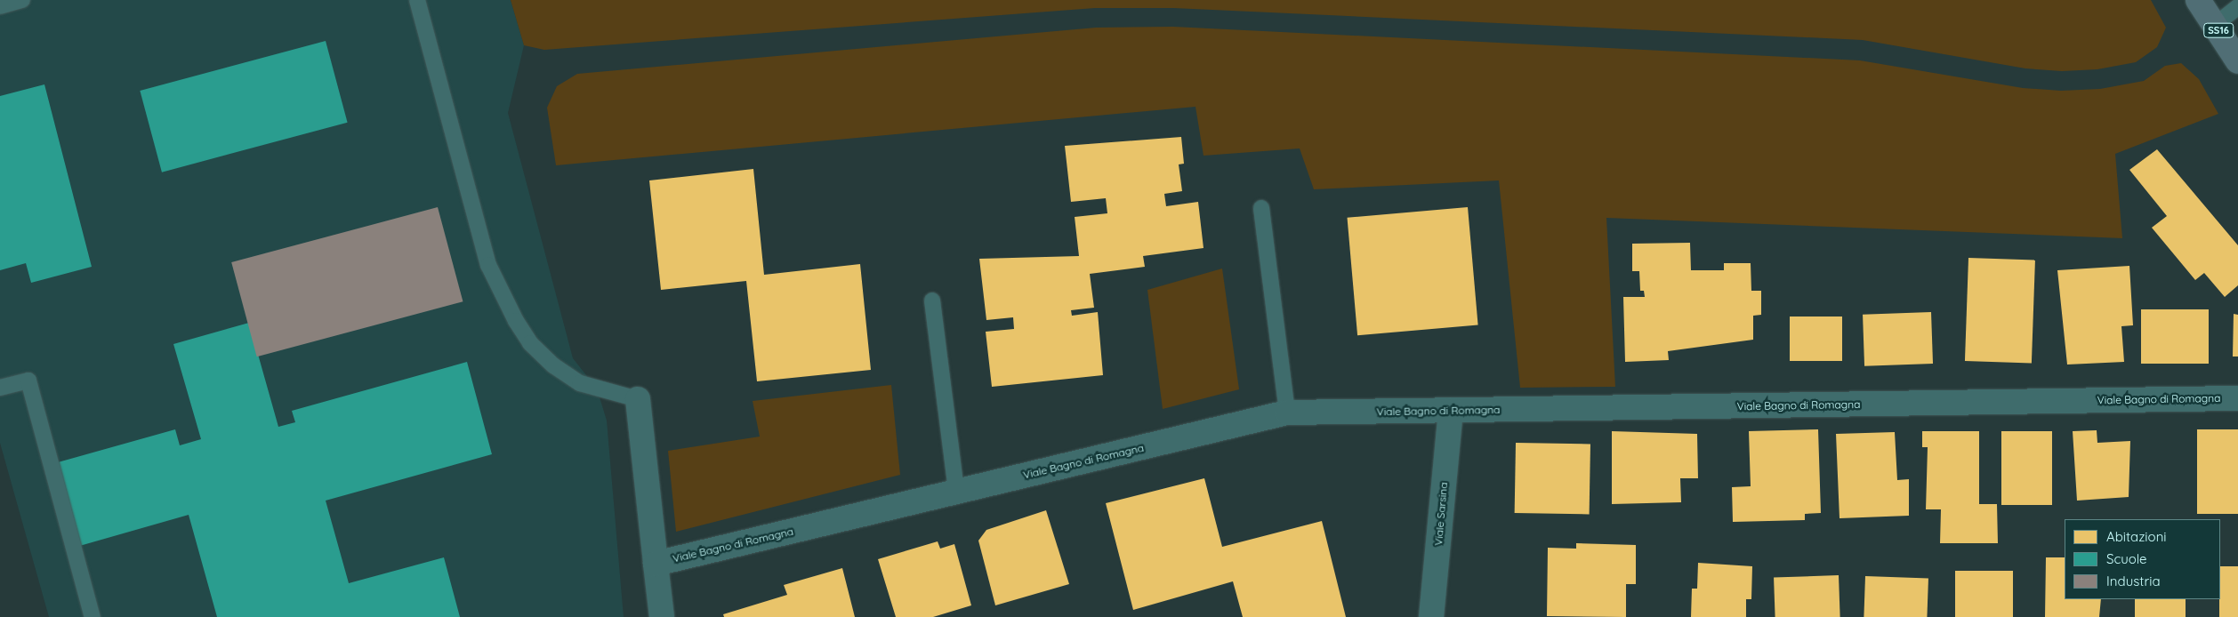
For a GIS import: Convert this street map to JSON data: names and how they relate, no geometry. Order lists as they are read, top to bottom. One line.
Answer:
{"streets":{"main road":["SS16"],"street":["Viale Bagno di Romagna","Viale Sarsina"]},"crossings":[["Viale Bagno di Romagna","Viale Sarsina"]],"legend":["Abitazioni","Scuole","Industria"]}
